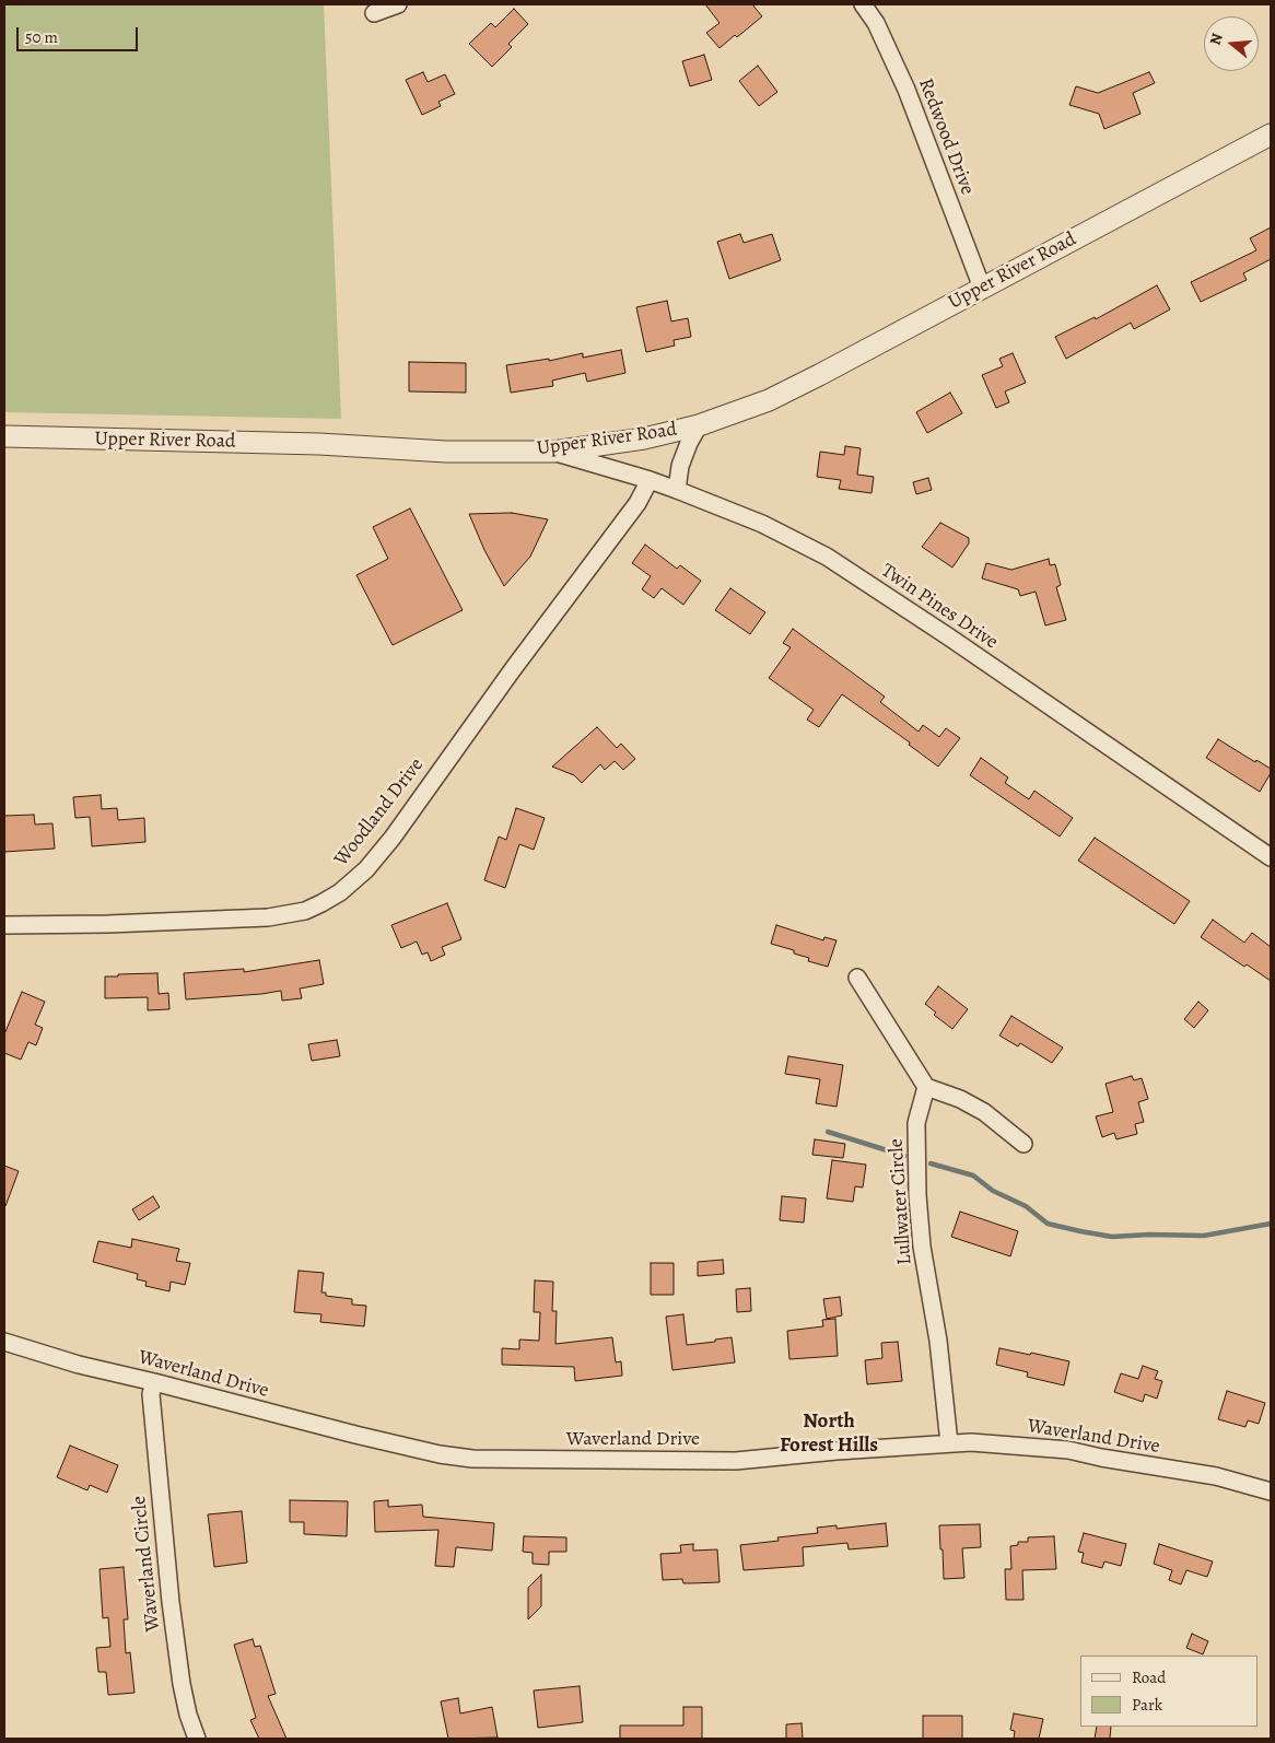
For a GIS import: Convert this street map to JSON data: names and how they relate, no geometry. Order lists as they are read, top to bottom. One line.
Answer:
{"streets":{"street":["Redwood Drive","Upper River Road","Twin Pines Drive","Woodland Drive","Lullwater Circle","Waverland Drive","Waverland Circle"]},"crossings":[["Redwood Drive","Upper River Road"],["Upper River Road","Twin Pines Drive"],["Twin Pines Drive","Woodland Drive"],["Lullwater Circle","Waverland Drive"],["Waverland Drive","Waverland Circle"]],"districts":["North Forest Hills"],"legend":["Road","Park"],"scale_bar":"50 m","north":"left"}
